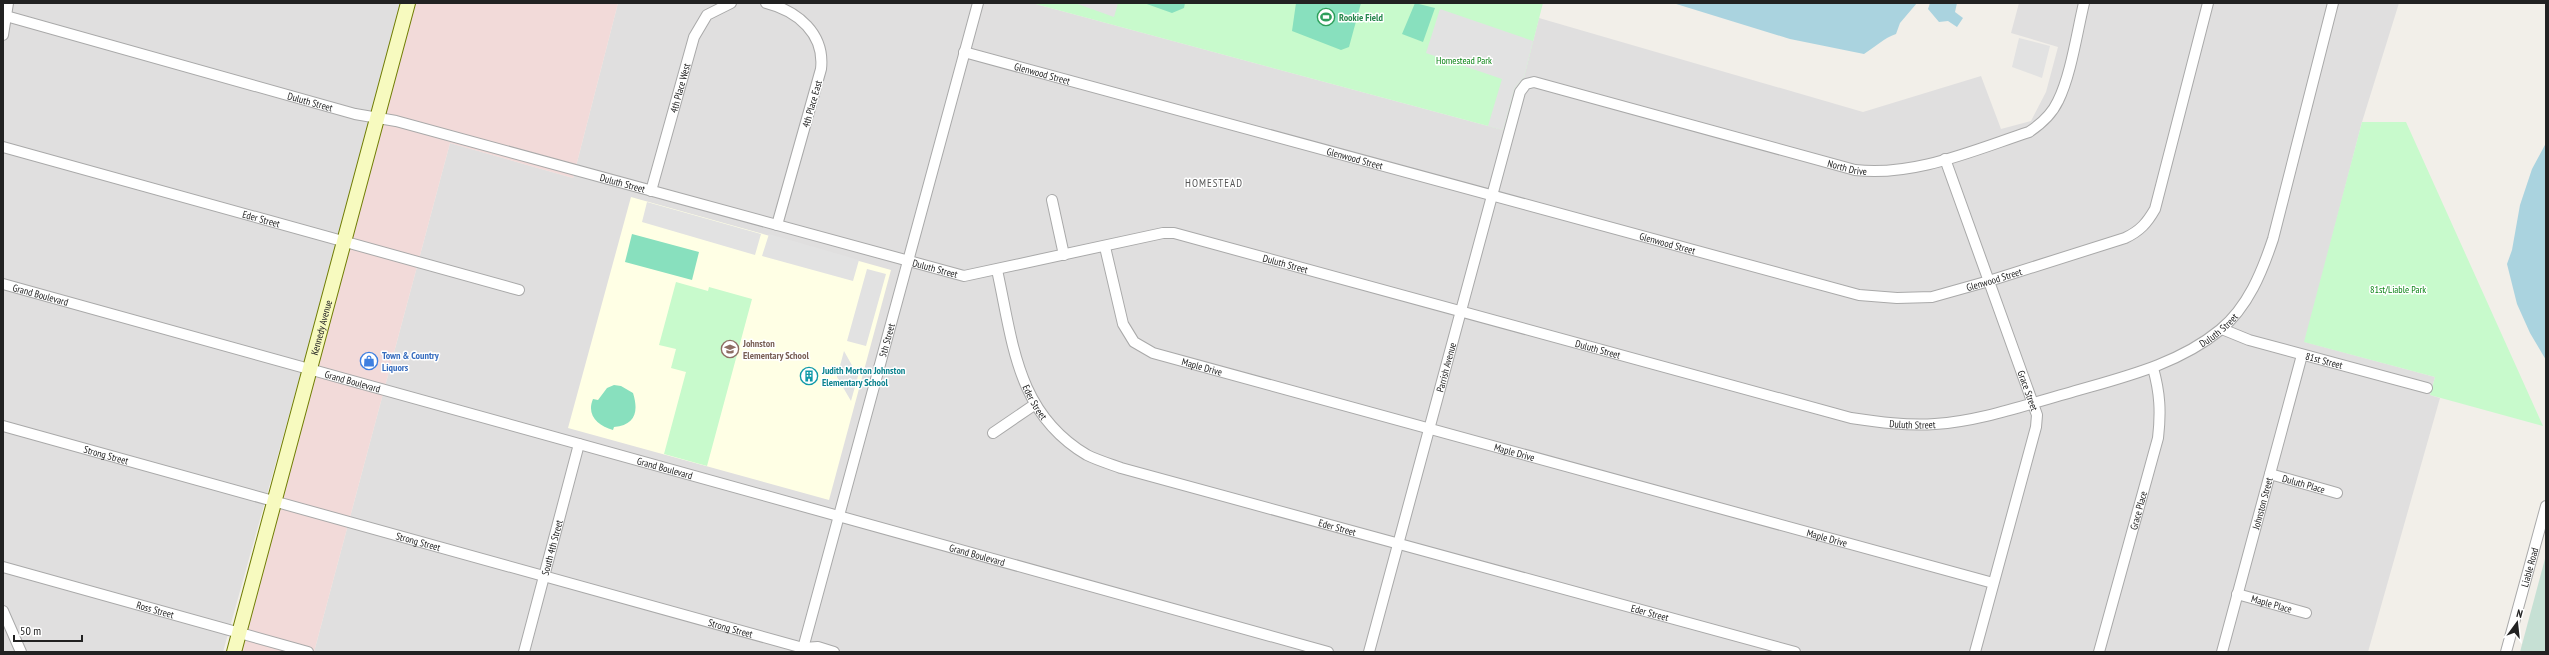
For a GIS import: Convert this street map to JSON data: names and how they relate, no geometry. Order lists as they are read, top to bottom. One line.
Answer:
{"streets":{"street":["Glenwood Street","4th Place West","Duluth Street","4th Place East","North Drive","Eder Street","Grand Boulevard","Kennedy Avenue","5th Street","81st Street","Maple Drive","Parrish Avenue","Grace Street","Strong Street","Duluth Place","Johnston Street","Grace Place","South 4th Street","Liable Road","Maple Place","Ross Street"]},"crossings":[["Glenwood Street","5th Street"],["Glenwood Street","Parrish Avenue"],["Glenwood Street","Grace Street"],["4th Place West","Duluth Street"],["Duluth Street","4th Place East"],["Duluth Street","Eder Street"],["Duluth Street","Kennedy Avenue"],["Duluth Street","5th Street"],["Duluth Street","81st Street"],["Duluth Street","Maple Drive"],["Duluth Street","Parrish Avenue"],["Duluth Street","Grace Street"],["Duluth Street","Grace Place"],["North Drive","Parrish Avenue"],["North Drive","Grace Street"],["Eder Street","Kennedy Avenue"],["Eder Street","Parrish Avenue"],["Grand Boulevard","Kennedy Avenue"],["Grand Boulevard","5th Street"],["Grand Boulevard","South 4th Street"],["Kennedy Avenue","Strong Street"],["Kennedy Avenue","Ross Street"],["5th Street","Strong Street"],["81st Street","Johnston Street"],["Maple Drive","Parrish Avenue"],["Maple Drive","Grace Street"],["Strong Street","South 4th Street"],["Duluth Place","Johnston Street"],["Johnston Street","Maple Place"]],"districts":["HOMESTEAD"],"parks":["Homestead Park","81st/Liable Park"],"places":{"sports":["Rookie Field"],"school or university":["Johnston Elementary School"],"shop":["Town & Country Liquors"],"building":["Judith Morton Johnston Elementary School"]},"scale_bar":"50 m","north":"top"}
